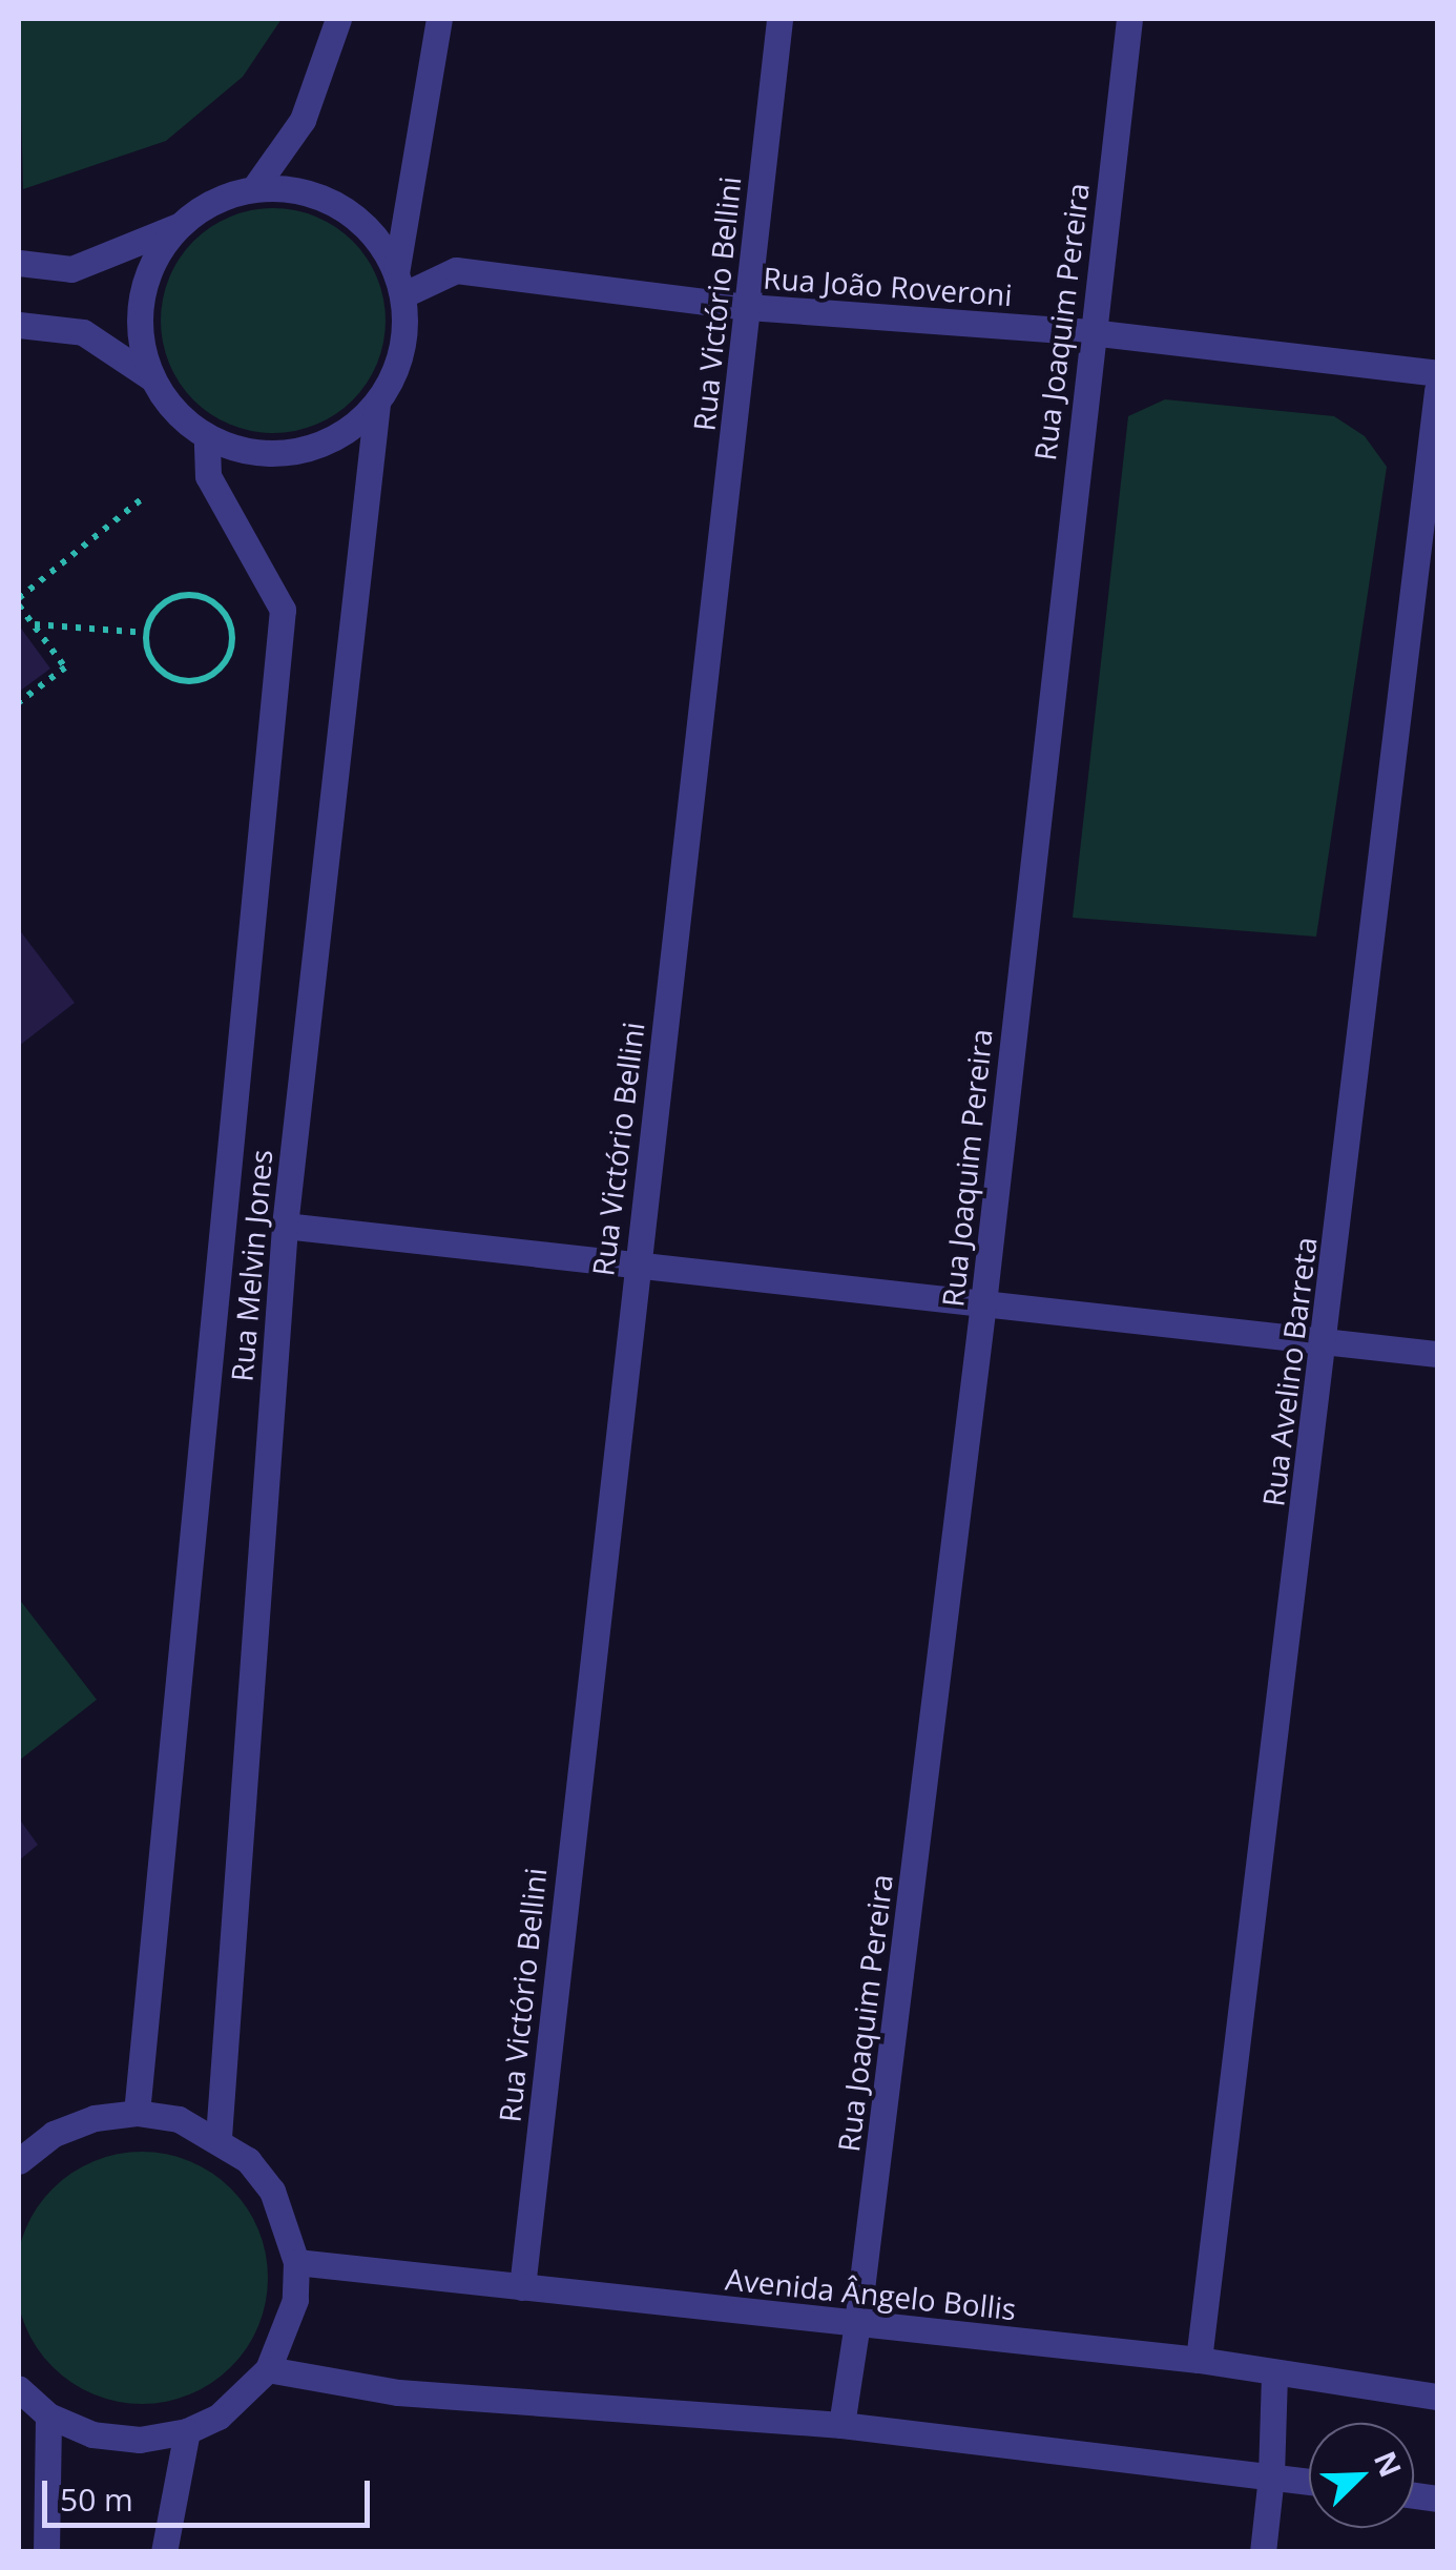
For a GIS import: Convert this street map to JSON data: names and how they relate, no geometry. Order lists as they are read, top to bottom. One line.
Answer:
{"streets":{"street":["Rua João Roveroni","Rua Victório Bellini","Rua Joaquim Pereira","Rua Melvin Jones","Rua Avelino Barreta","Avenida Ângelo Bollis"]},"crossings":[["Rua João Roveroni","Rua Victório Bellini"],["Rua João Roveroni","Rua Joaquim Pereira"],["Rua João Roveroni","Rua Melvin Jones"],["Rua Victório Bellini","Avenida Ângelo Bollis"],["Rua Joaquim Pereira","Avenida Ângelo Bollis"],["Rua Avelino Barreta","Avenida Ângelo Bollis"]],"scale_bar":"50 m","north":"top right"}
